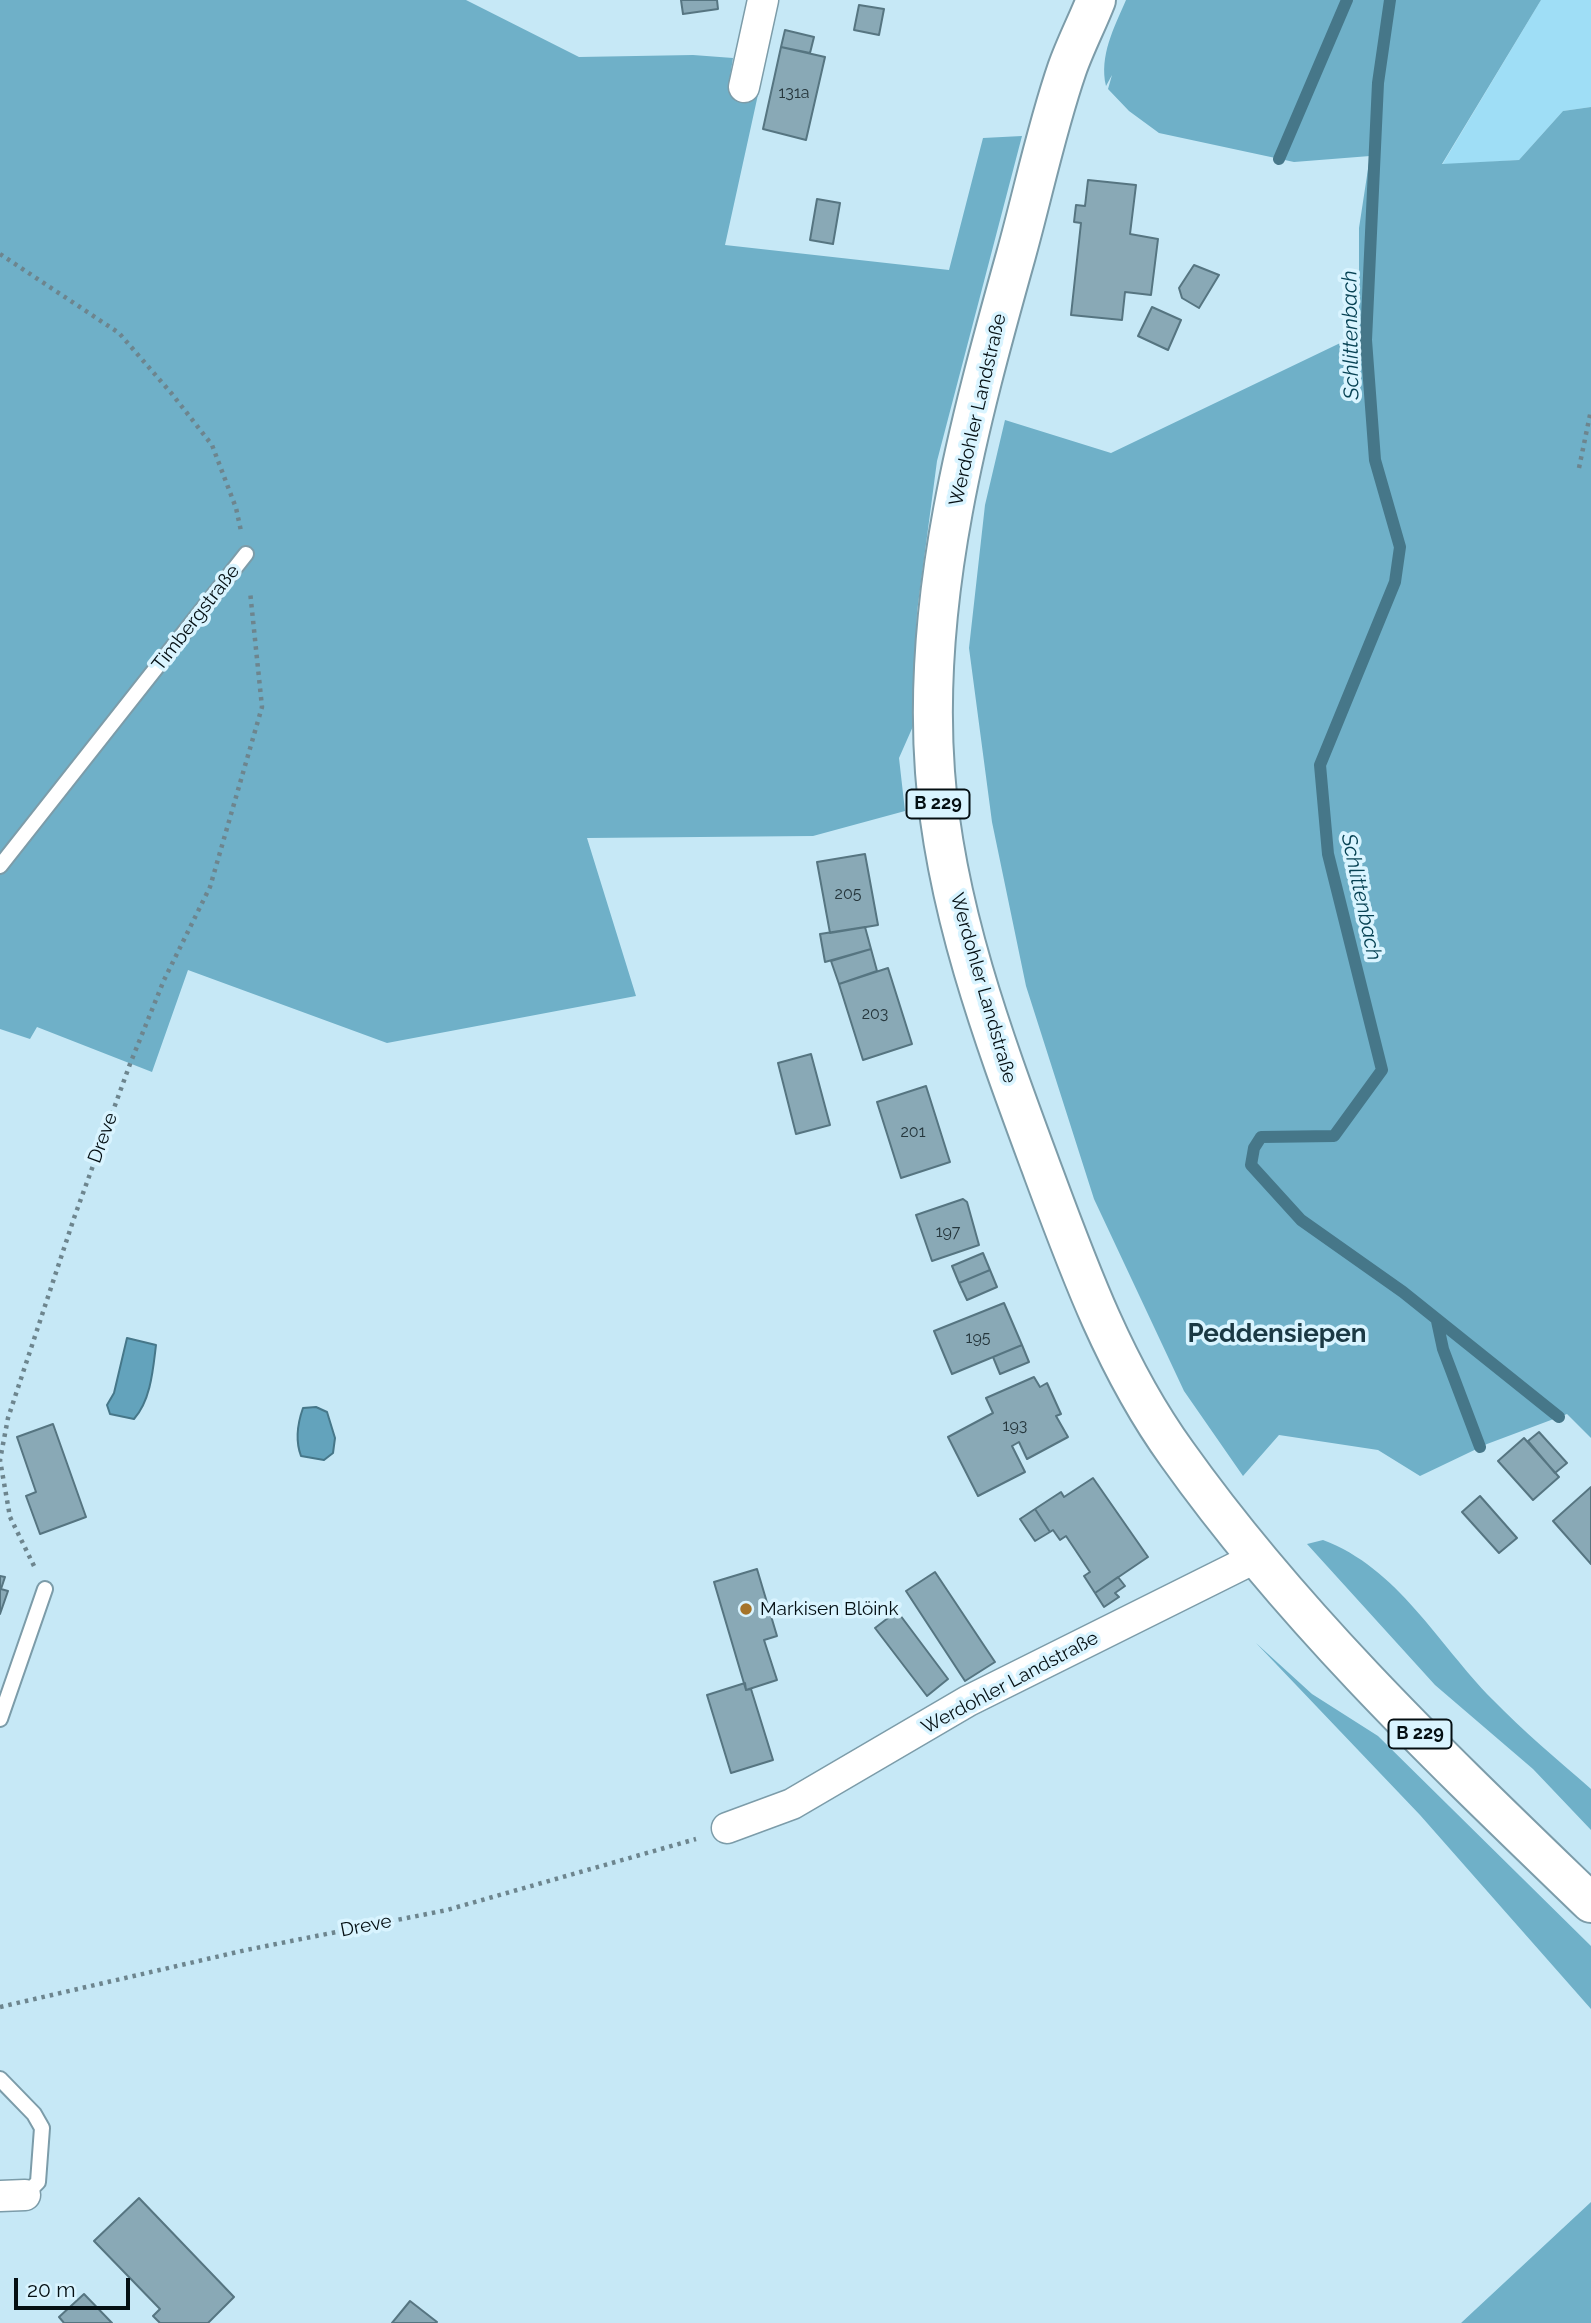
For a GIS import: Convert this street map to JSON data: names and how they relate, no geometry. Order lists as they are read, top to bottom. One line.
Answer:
{"streets":{"main road":["Werdohler Landstraße","B 229"],"lane":["Timbergstraße"],"path":["Dreve"]},"crossings":[["Werdohler Landstraße","Dreve"],["Timbergstraße","Dreve"]],"districts":["Peddensiepen"],"water":["Schlittenbach"],"places":["Markisen Blöink"],"house_numbers":["131a","205","203","201","197","195","193"],"scale_bar":"20 m"}
